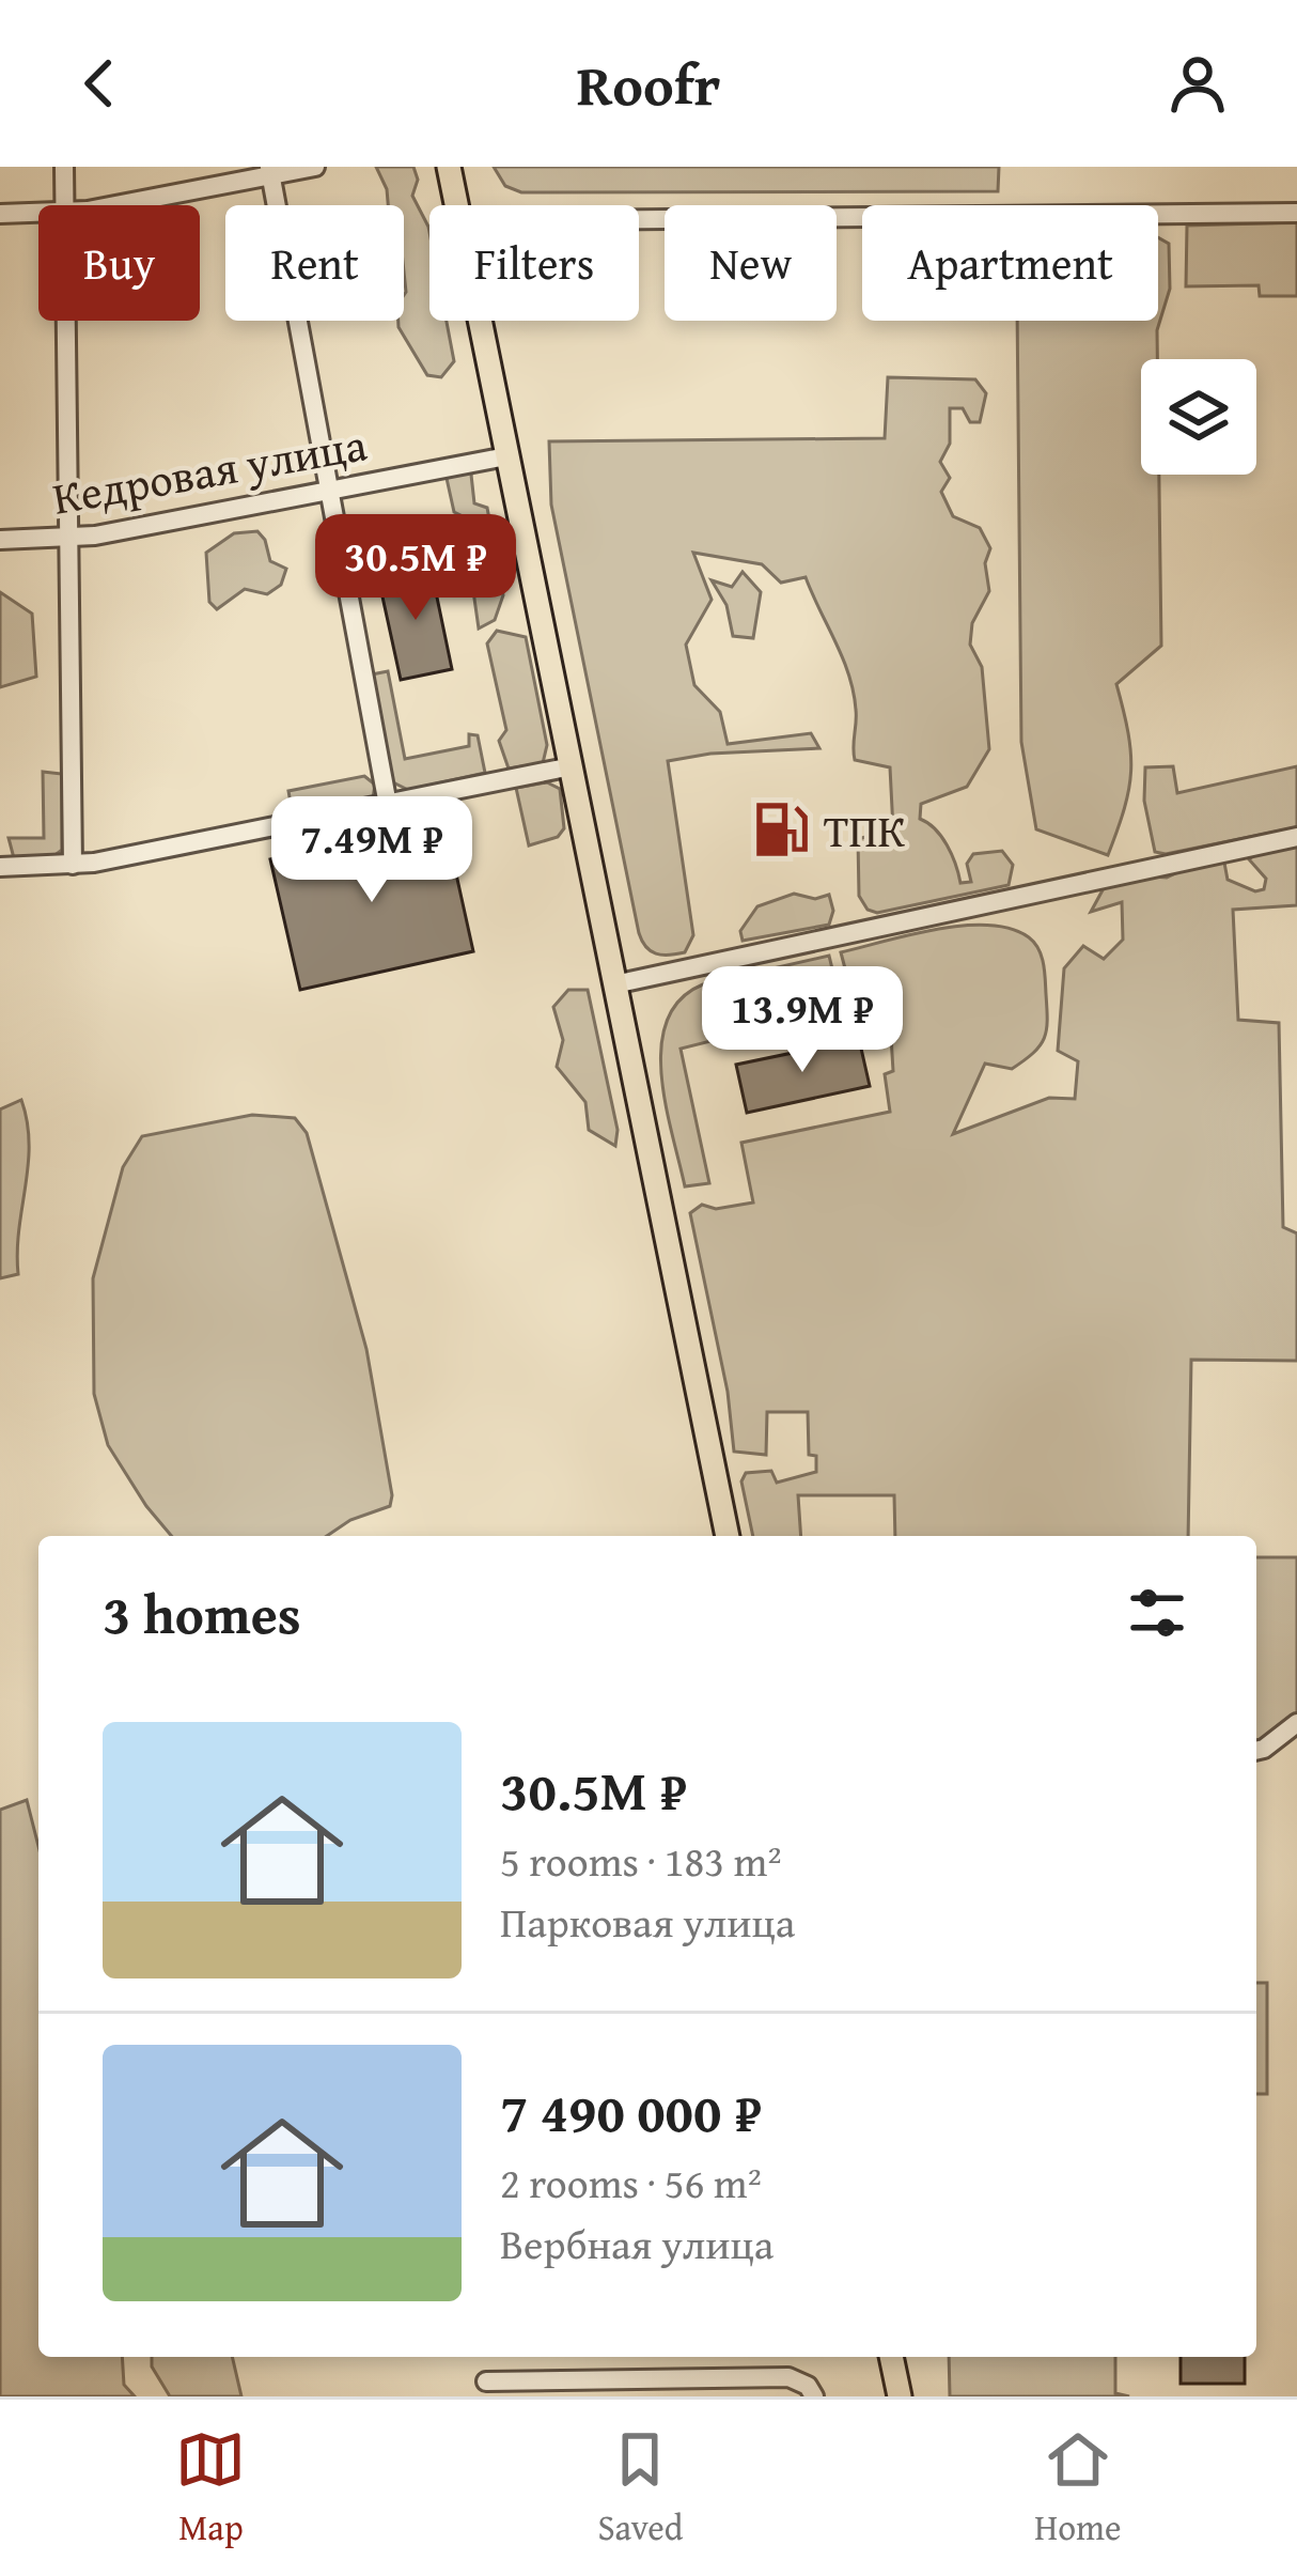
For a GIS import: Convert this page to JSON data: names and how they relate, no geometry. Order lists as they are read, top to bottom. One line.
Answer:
{"streets":{"street":["Кедровая улица"]},"places":{"fuel station":["ТПК"]},"page":{"header":"Roofr","chip":["Buy","Rent","Filters","New","Apartment"],"price":["30.5M ₽","7.49M ₽","13.9M ₽"],"heading":"3 homes","list":[{"name":"30.5M ₽","note":"5 rooms · 183 m² · Парковая улица"},{"name":"7 490 000 ₽","note":"2 rooms · 56 m² · Вербная улица"}],"tabs":["Map","Saved","Home"]}}
